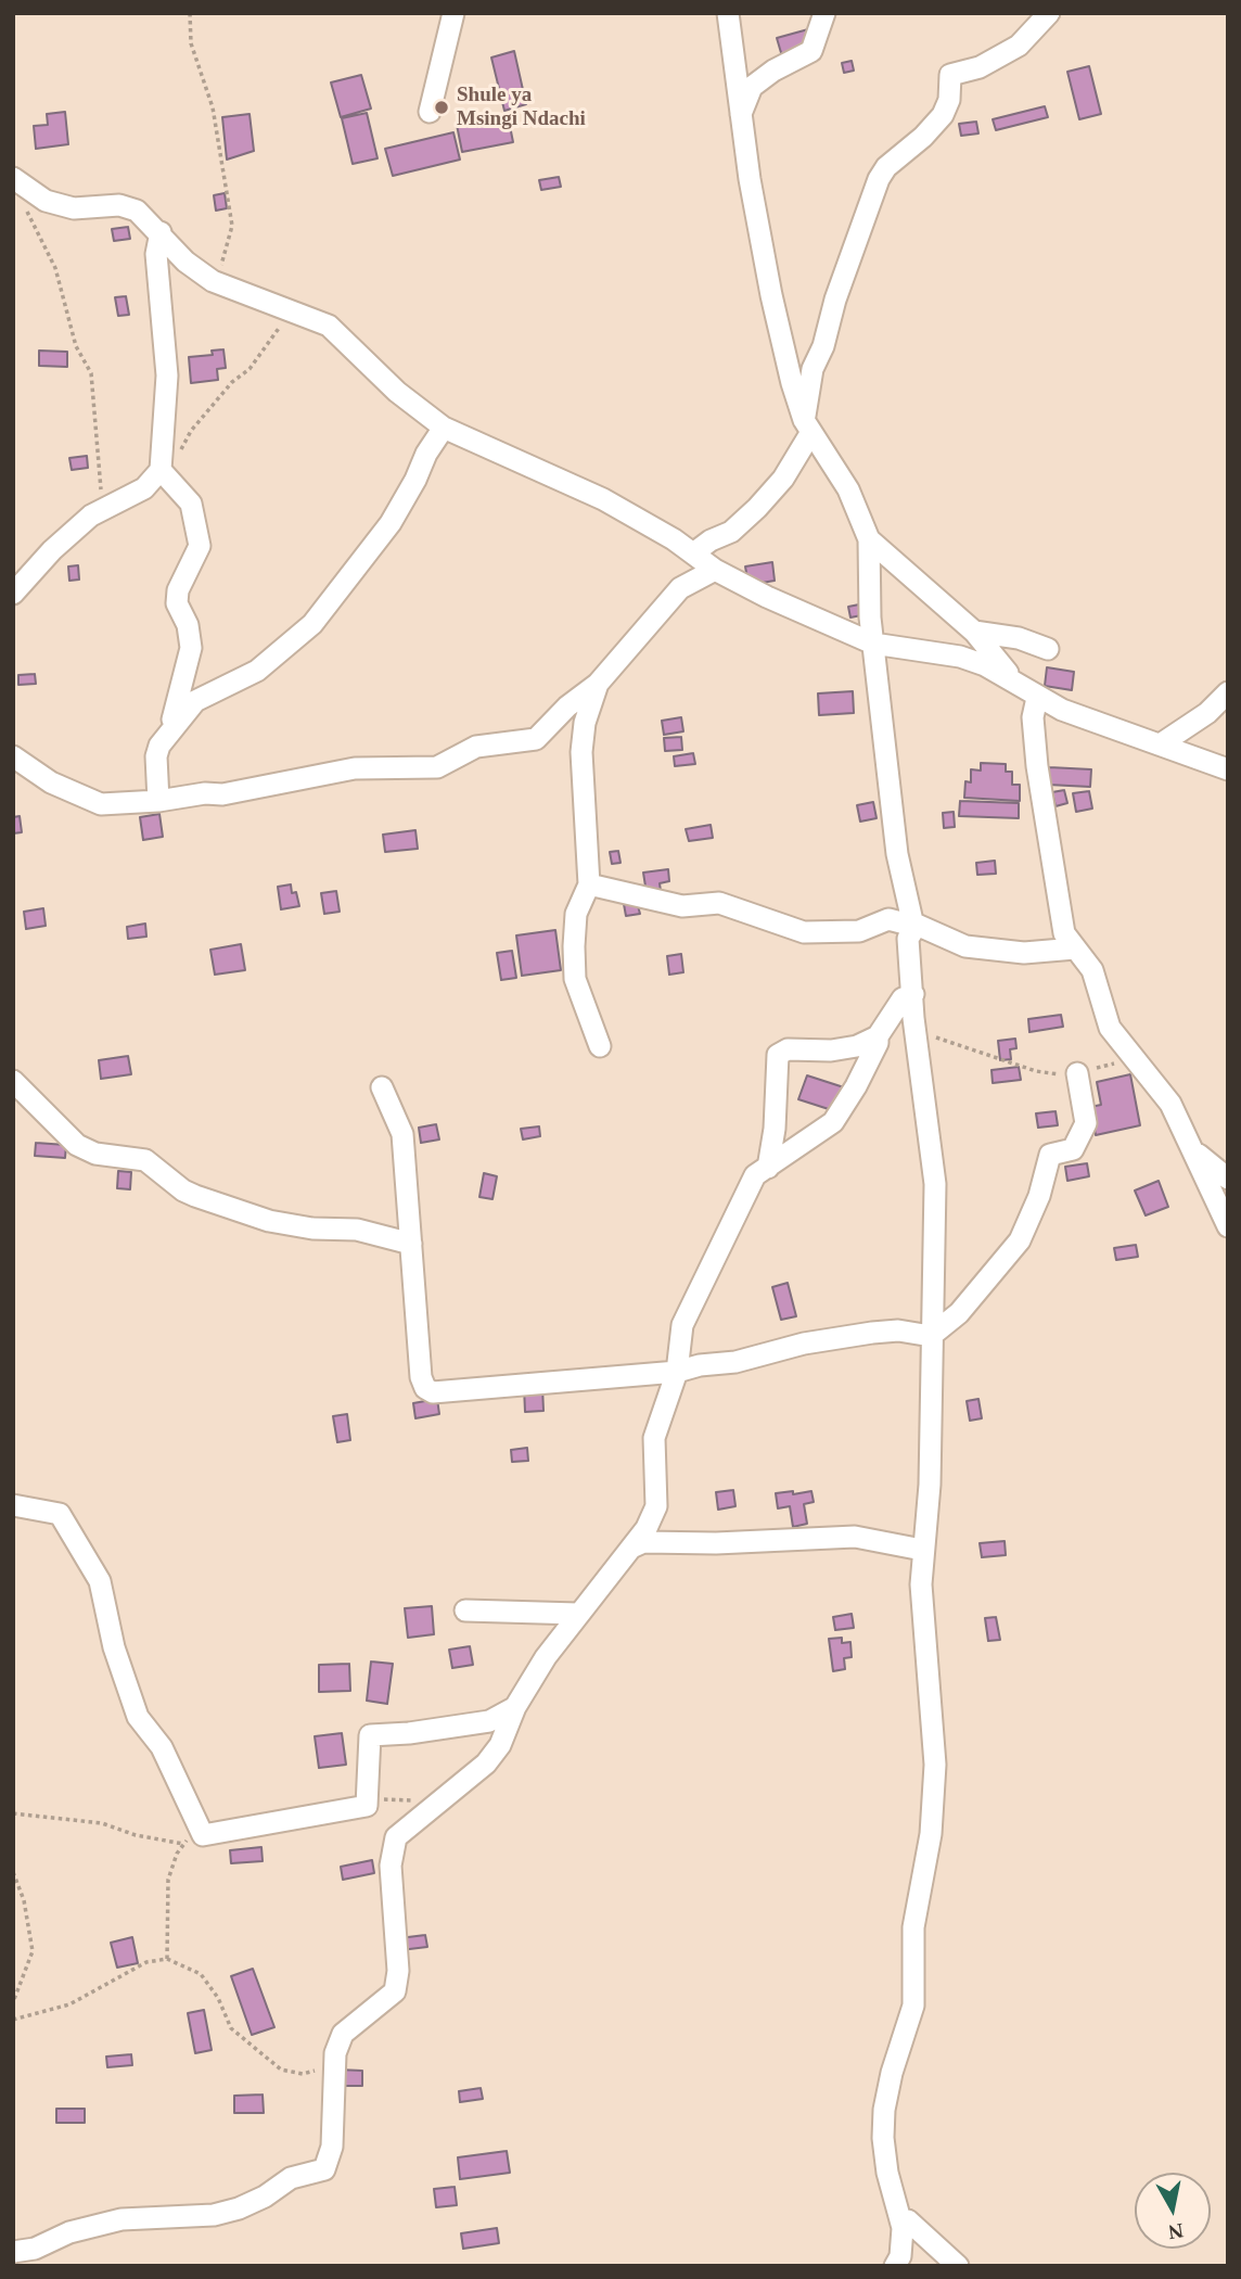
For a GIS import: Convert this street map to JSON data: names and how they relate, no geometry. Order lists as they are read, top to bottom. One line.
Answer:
{"places":["Shule ya Msingi Ndachi"],"north":"bottom"}
